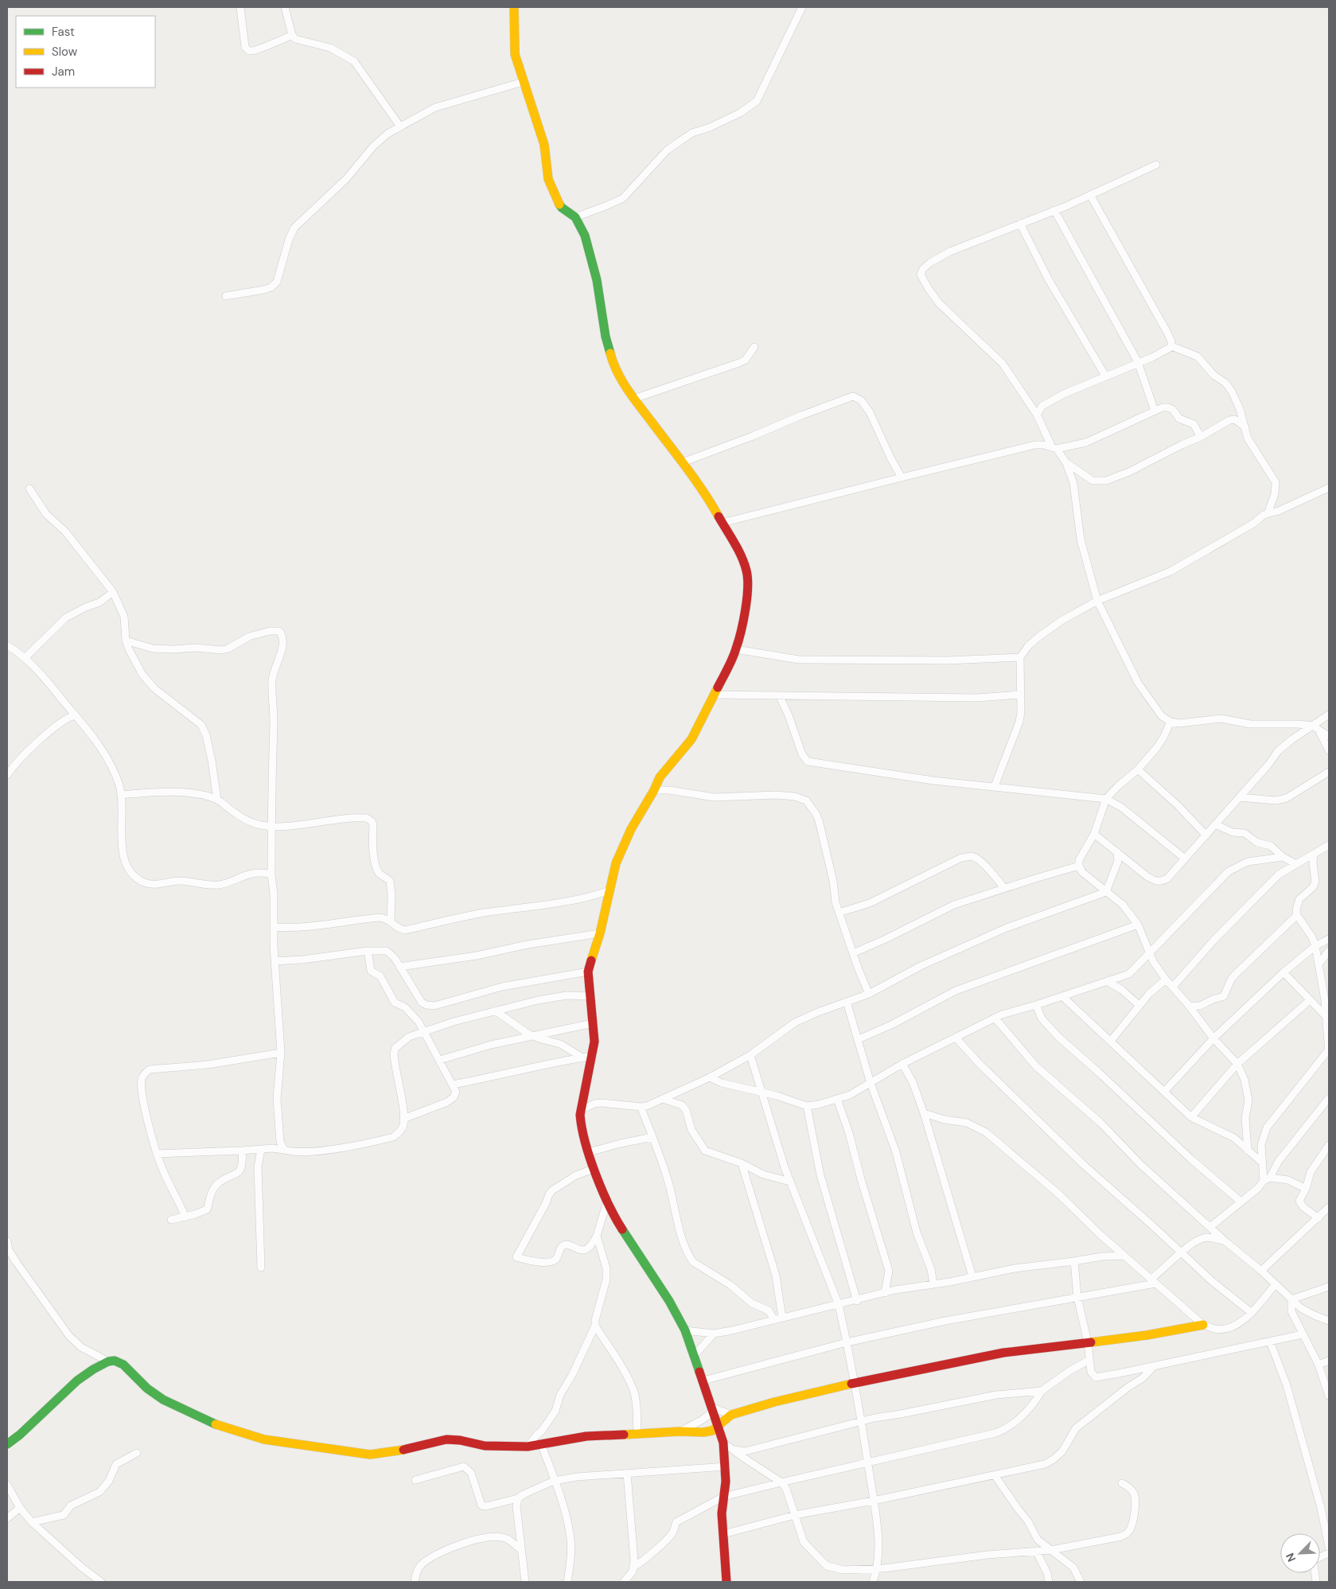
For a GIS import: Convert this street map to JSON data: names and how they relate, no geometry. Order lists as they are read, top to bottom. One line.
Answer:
{"legend":["Fast","Slow","Jam"],"north":"bottom left"}
